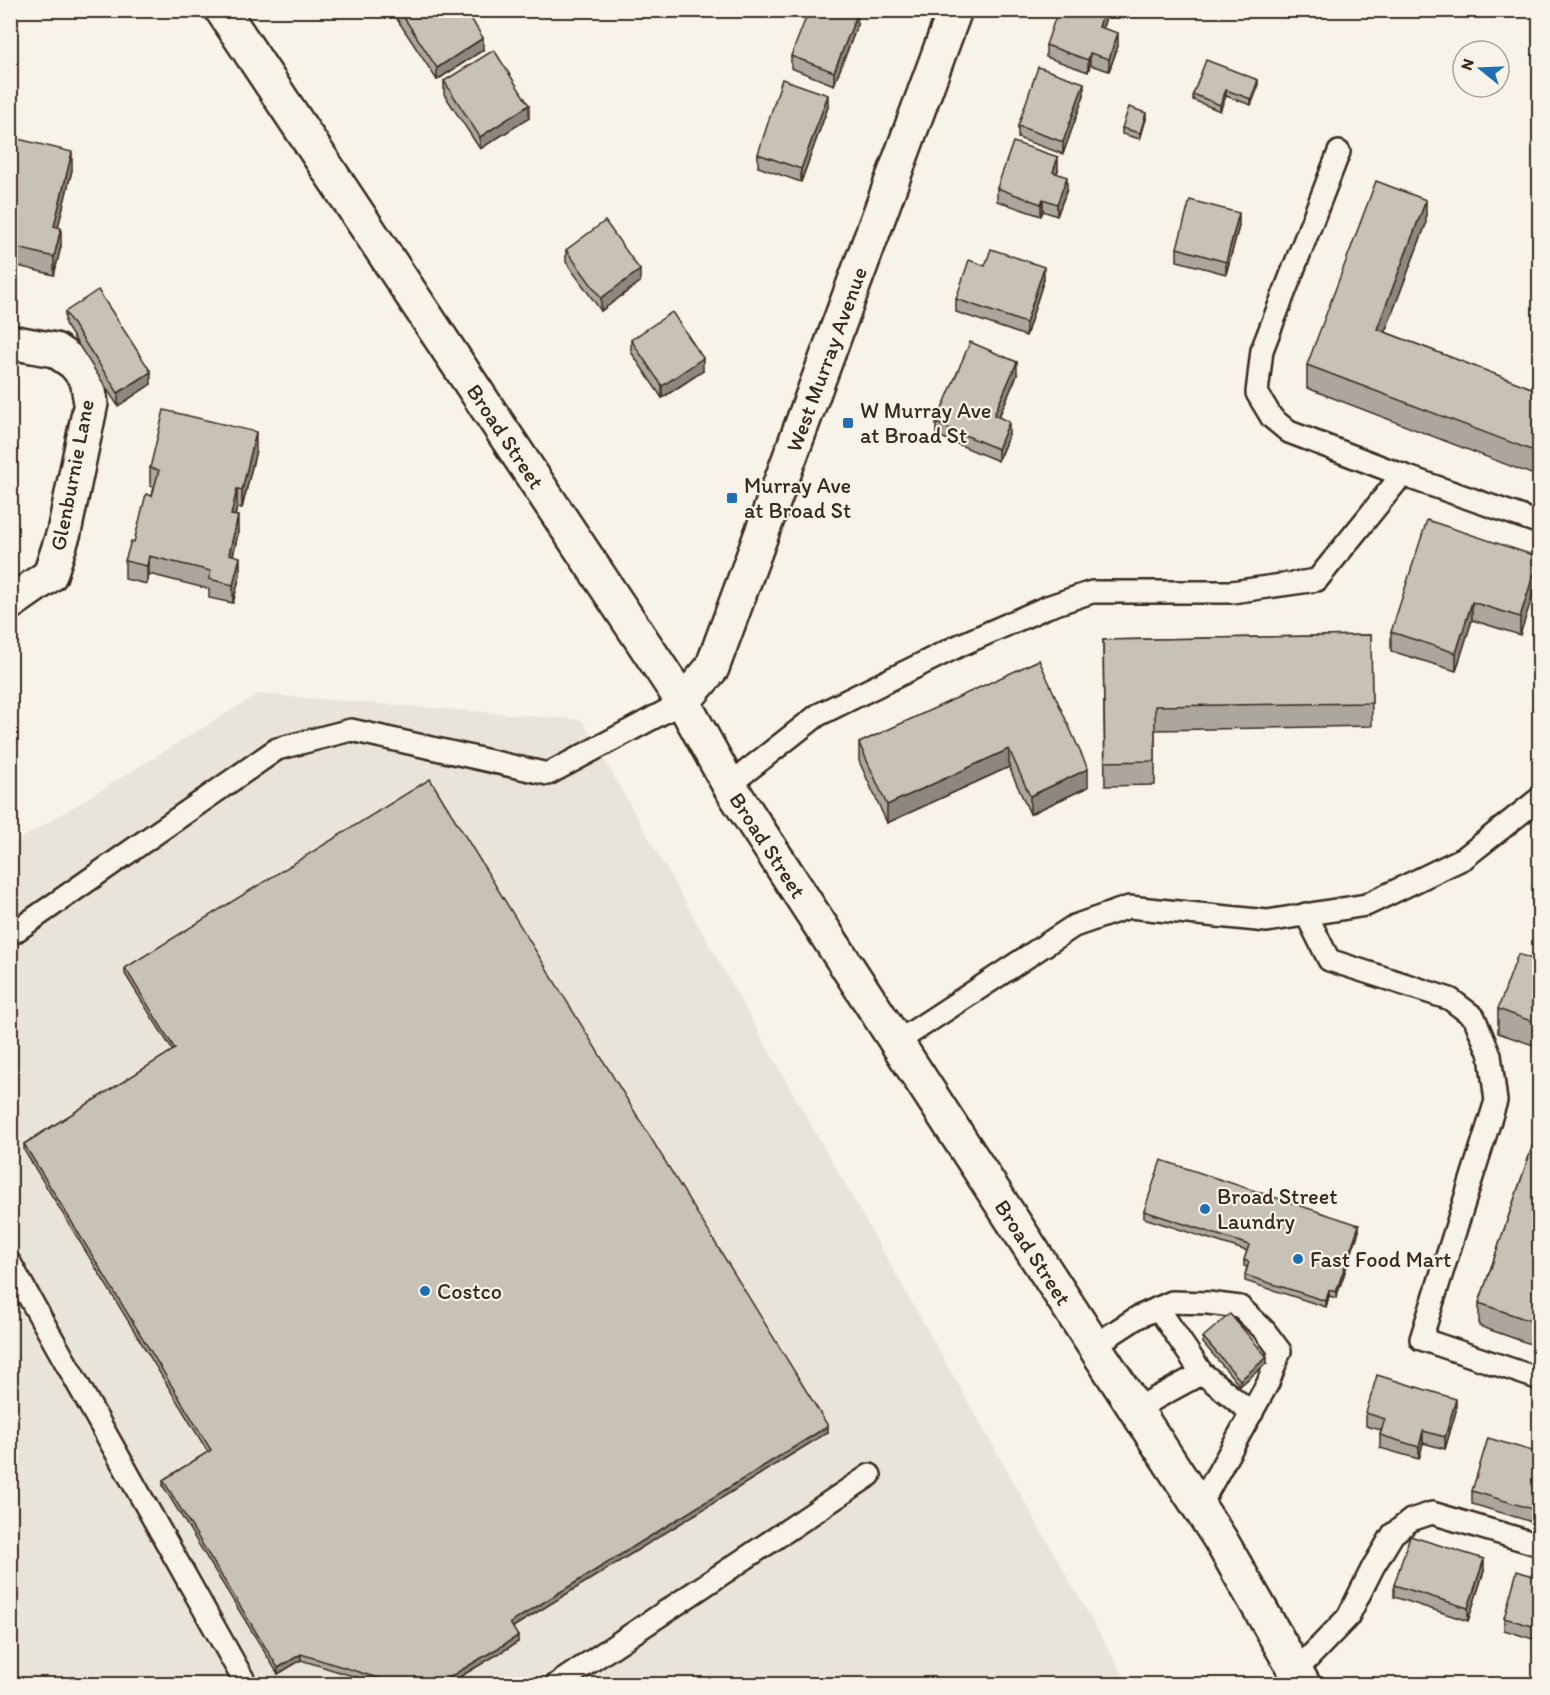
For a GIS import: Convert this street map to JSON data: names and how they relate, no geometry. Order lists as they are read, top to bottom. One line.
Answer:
{"streets":{"main road":["West Murray Avenue","Broad Street","Glenburnie Lane"]},"crossings":[["West Murray Avenue","Broad Street"]],"places":{"transit":["W Murray Ave at Broad St","Murray Ave at Broad St"],"other":["Broad Street Laundry","Fast Food Mart","Costco"]},"north":"left"}
